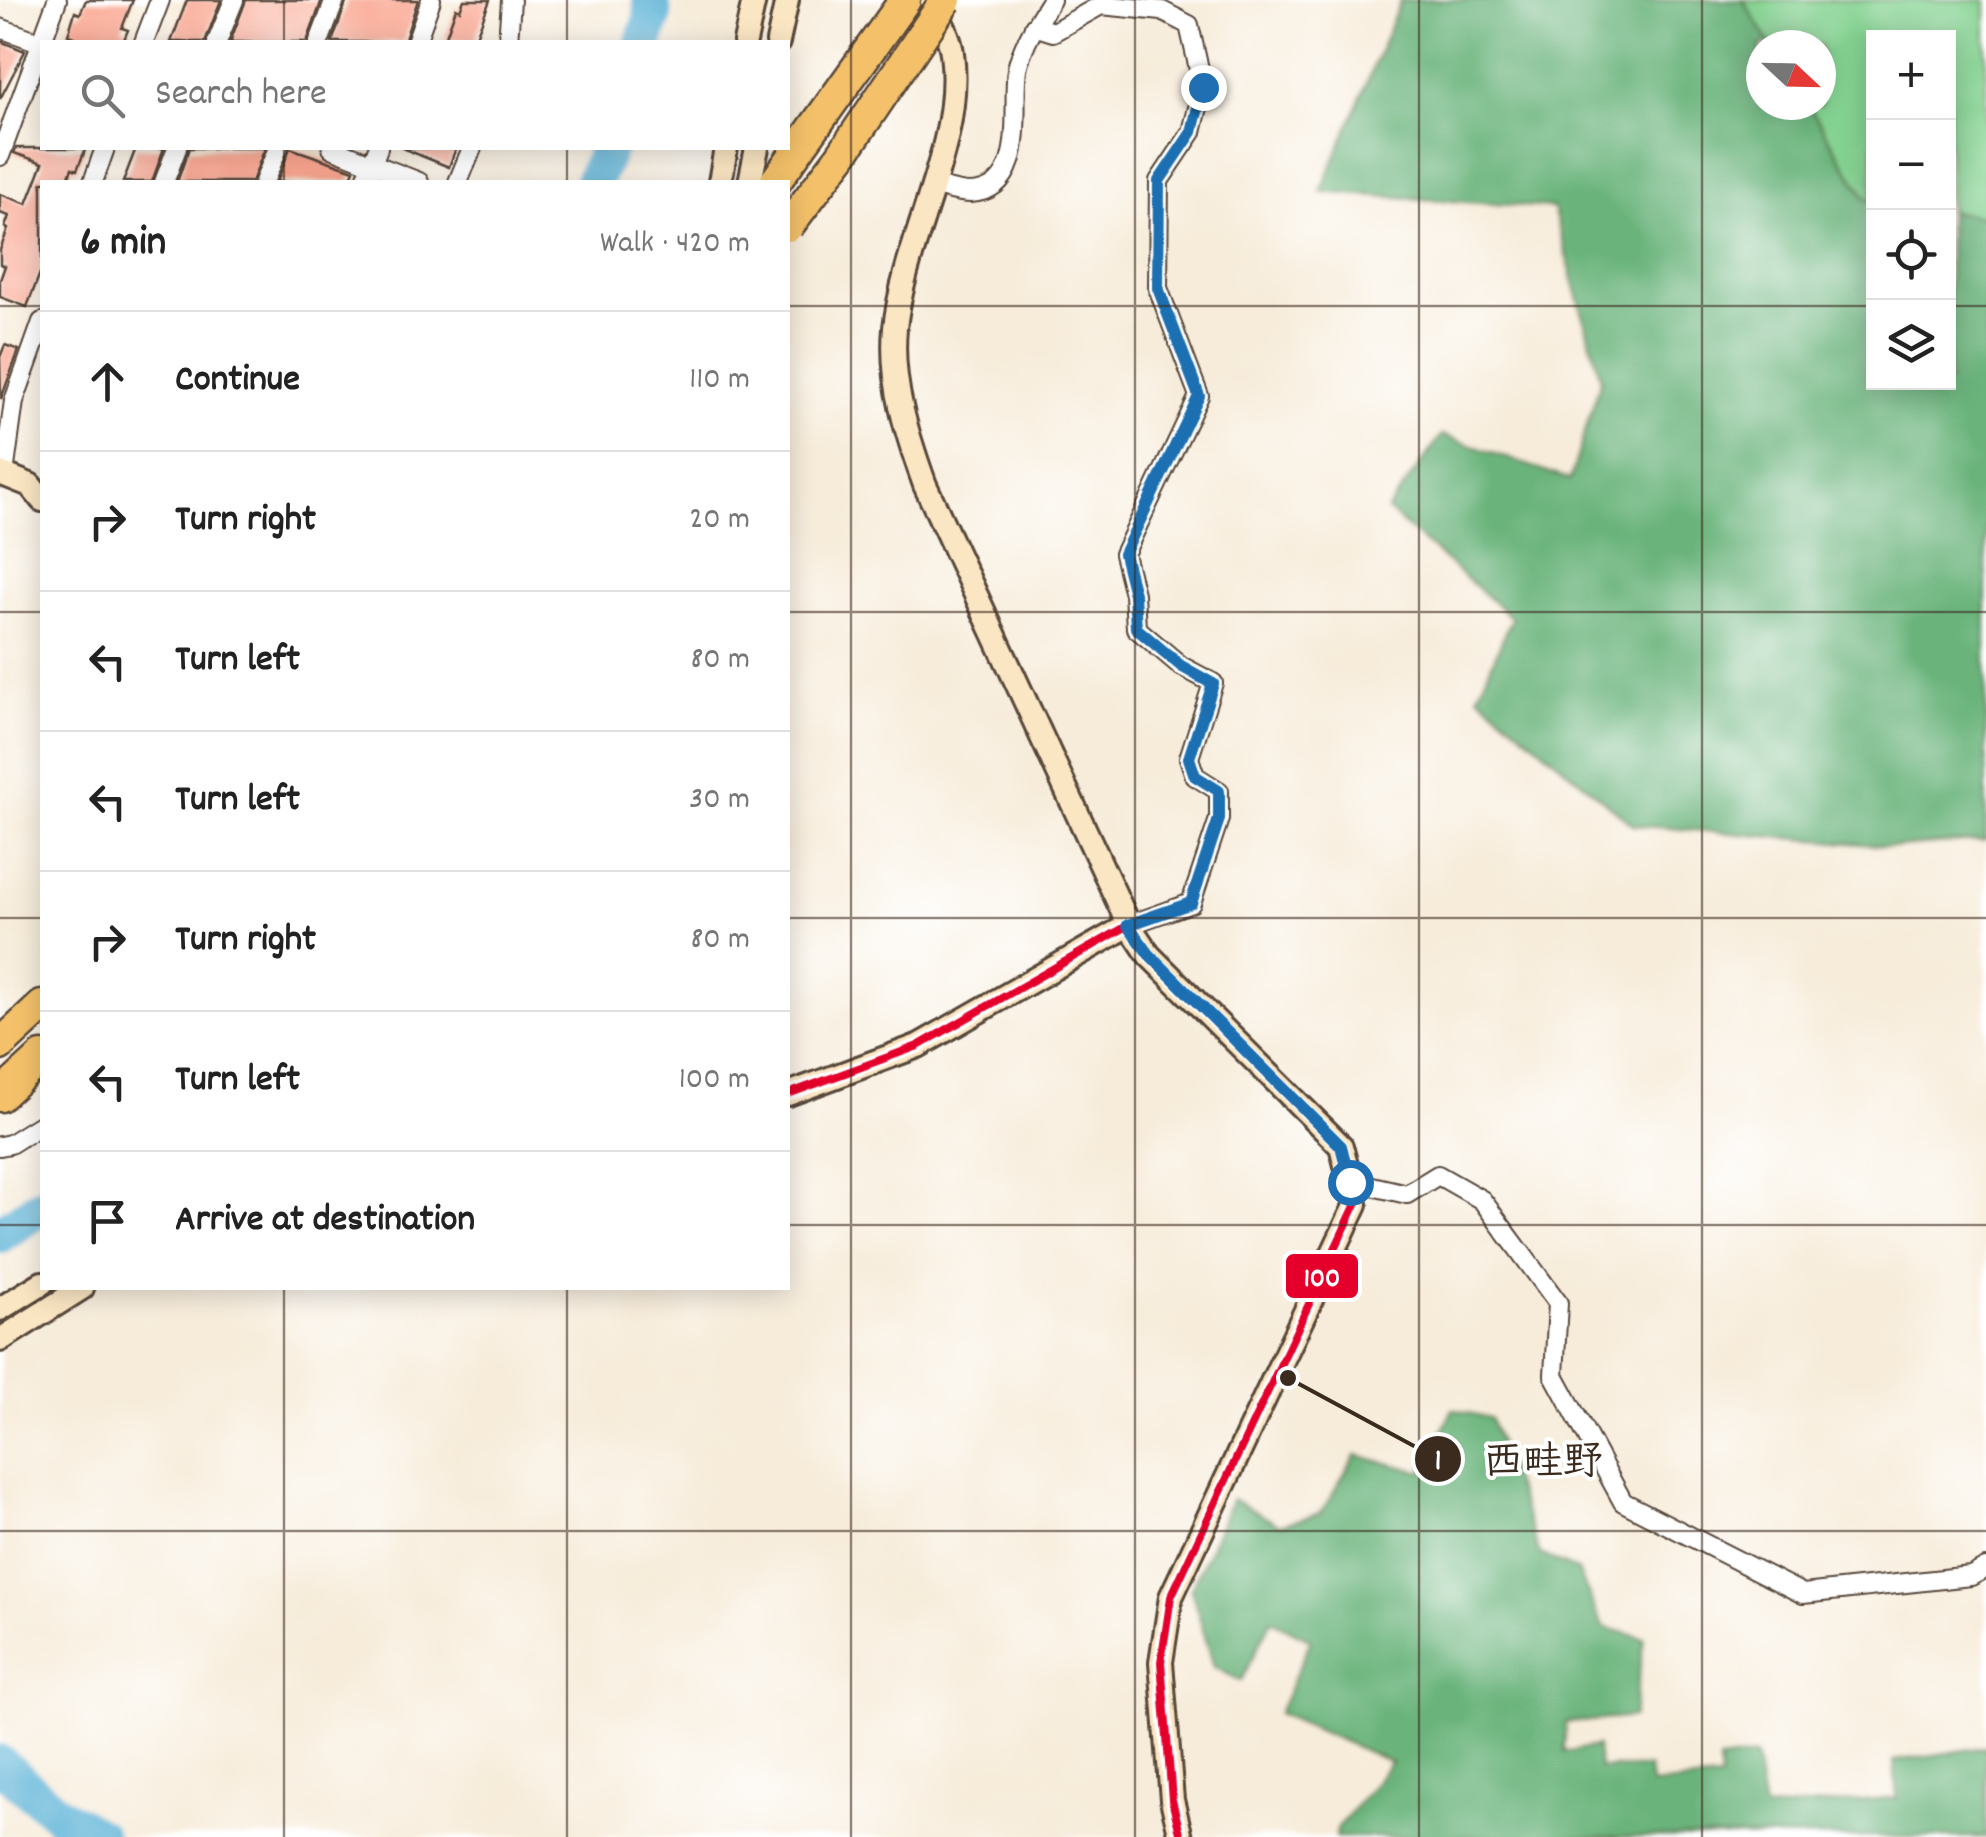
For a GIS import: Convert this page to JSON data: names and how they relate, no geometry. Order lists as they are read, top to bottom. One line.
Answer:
{"places":["西畦野"],"lines":["transit line 100"],"north":"right","page":{"map_buttons":["+","−"],"search":"Search here","heading":["6 min","Walk · 420 m"],"list":[["Continue","110 m"],["Turn right","20 m"],["Turn left","80 m"],["Turn left","30 m"],["Turn right","80 m"],["Turn left","100 m"],"Arrive at destination"]}}
